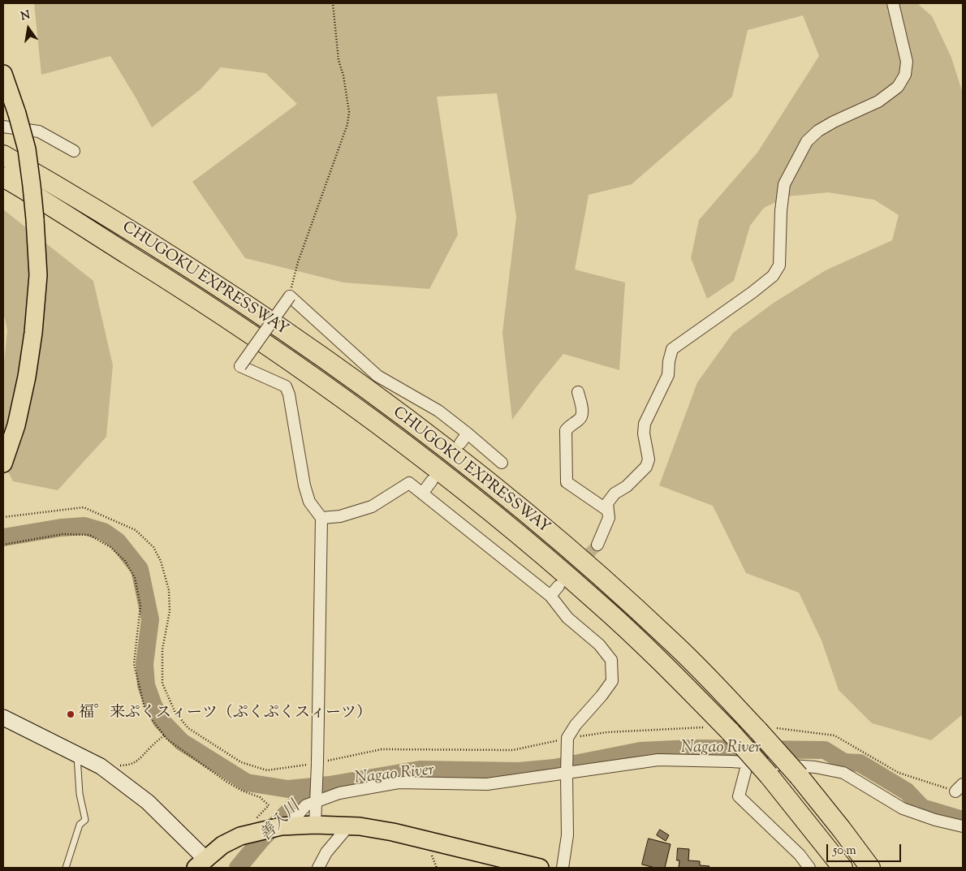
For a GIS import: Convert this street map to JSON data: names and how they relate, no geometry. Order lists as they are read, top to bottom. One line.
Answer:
{"streets":{"highway":["CHUGOKU EXPRESSWAY"]},"water":["Nagao River","善入川"],"places":["福゜来ぷくスィーツ（ぷくぷくスィーツ）"],"scale_bar":"50 m","north":"top"}
